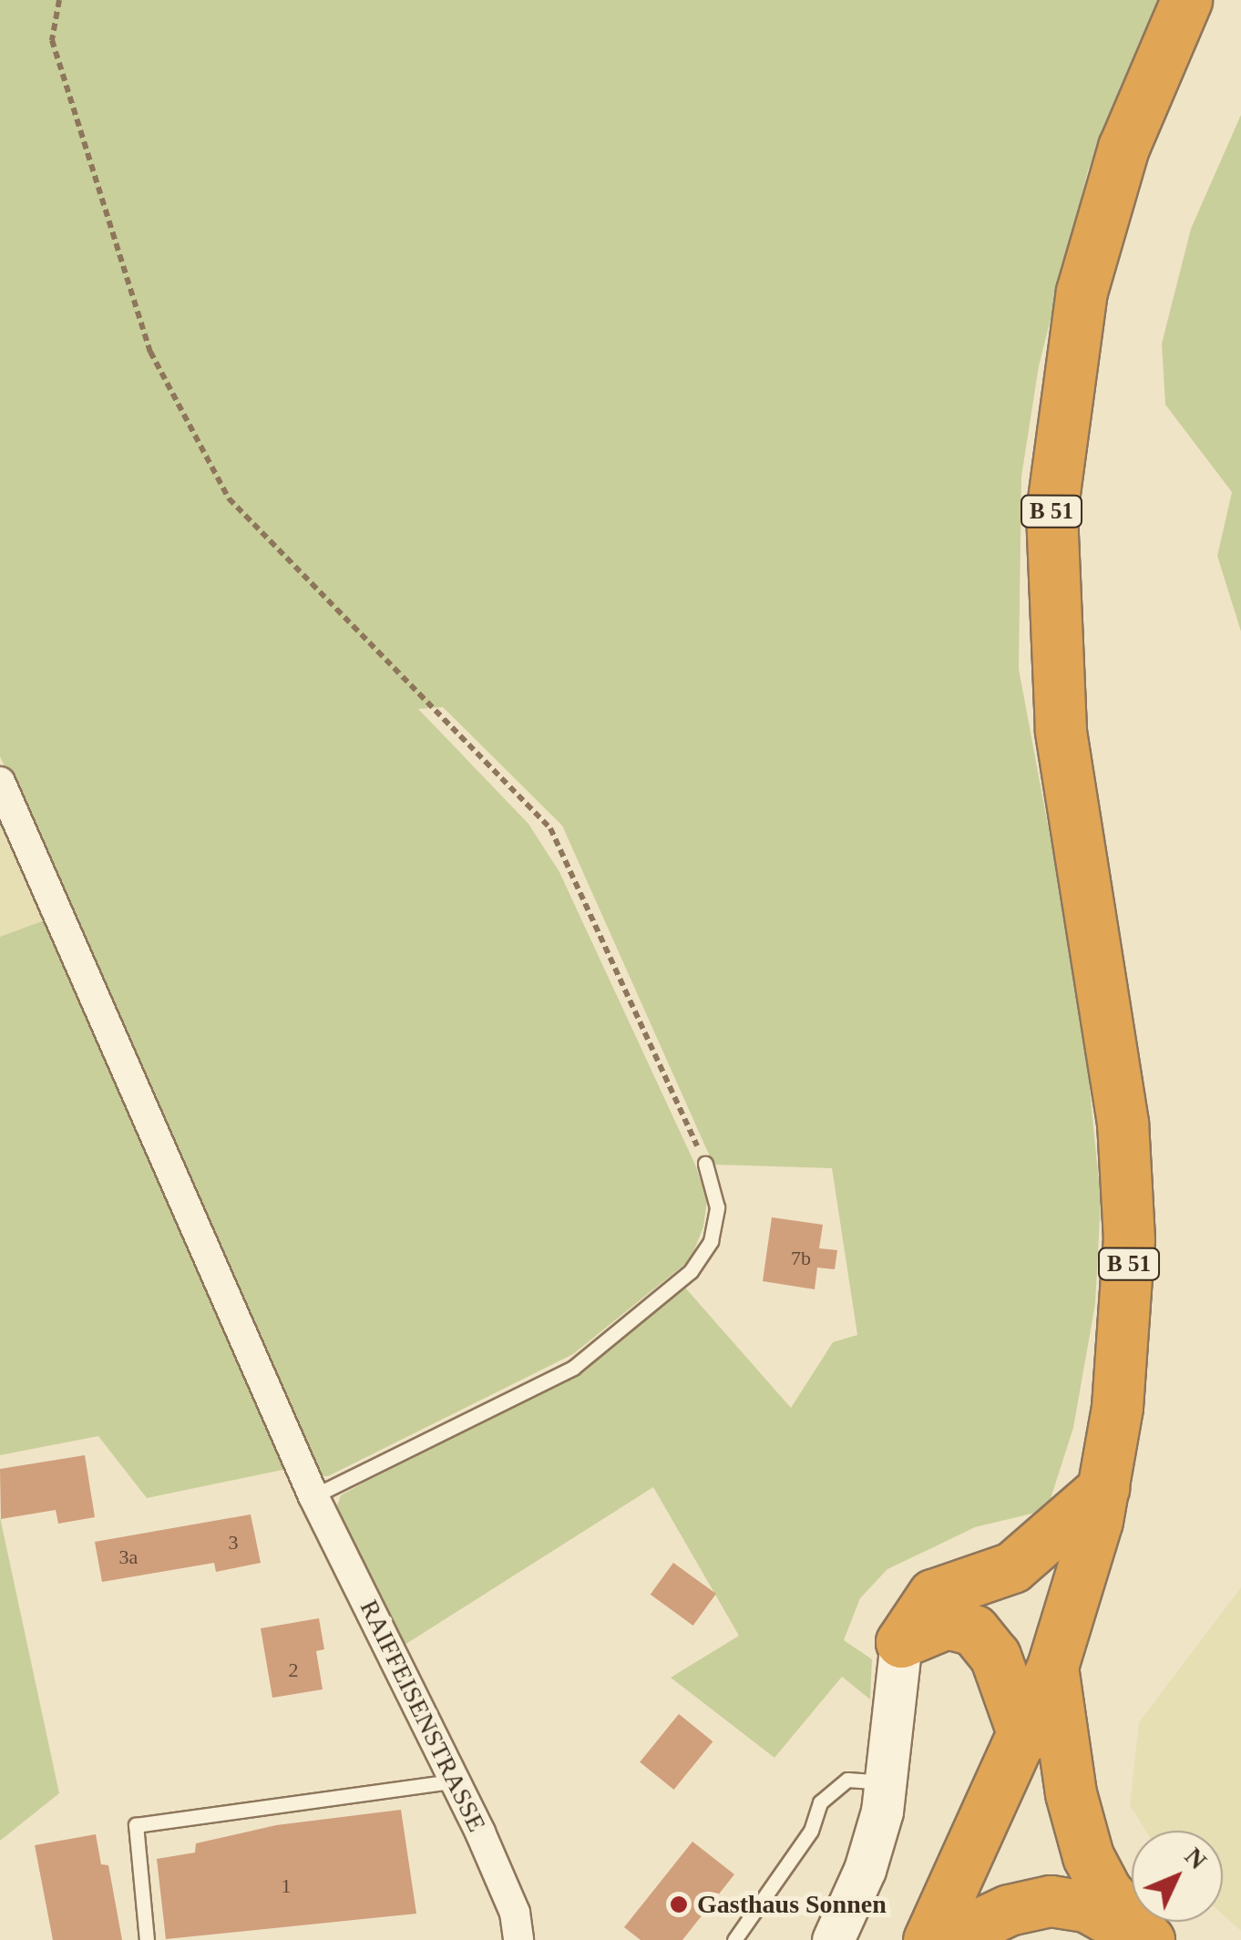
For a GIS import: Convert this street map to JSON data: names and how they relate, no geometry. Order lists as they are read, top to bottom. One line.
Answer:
{"streets":{"highway":["B 51"],"street":["RAIFFEISENSTRASSE"]},"places":["Gasthaus Sonnen"],"house_numbers":["7b","3","3a","2","1"],"north":"top right"}
